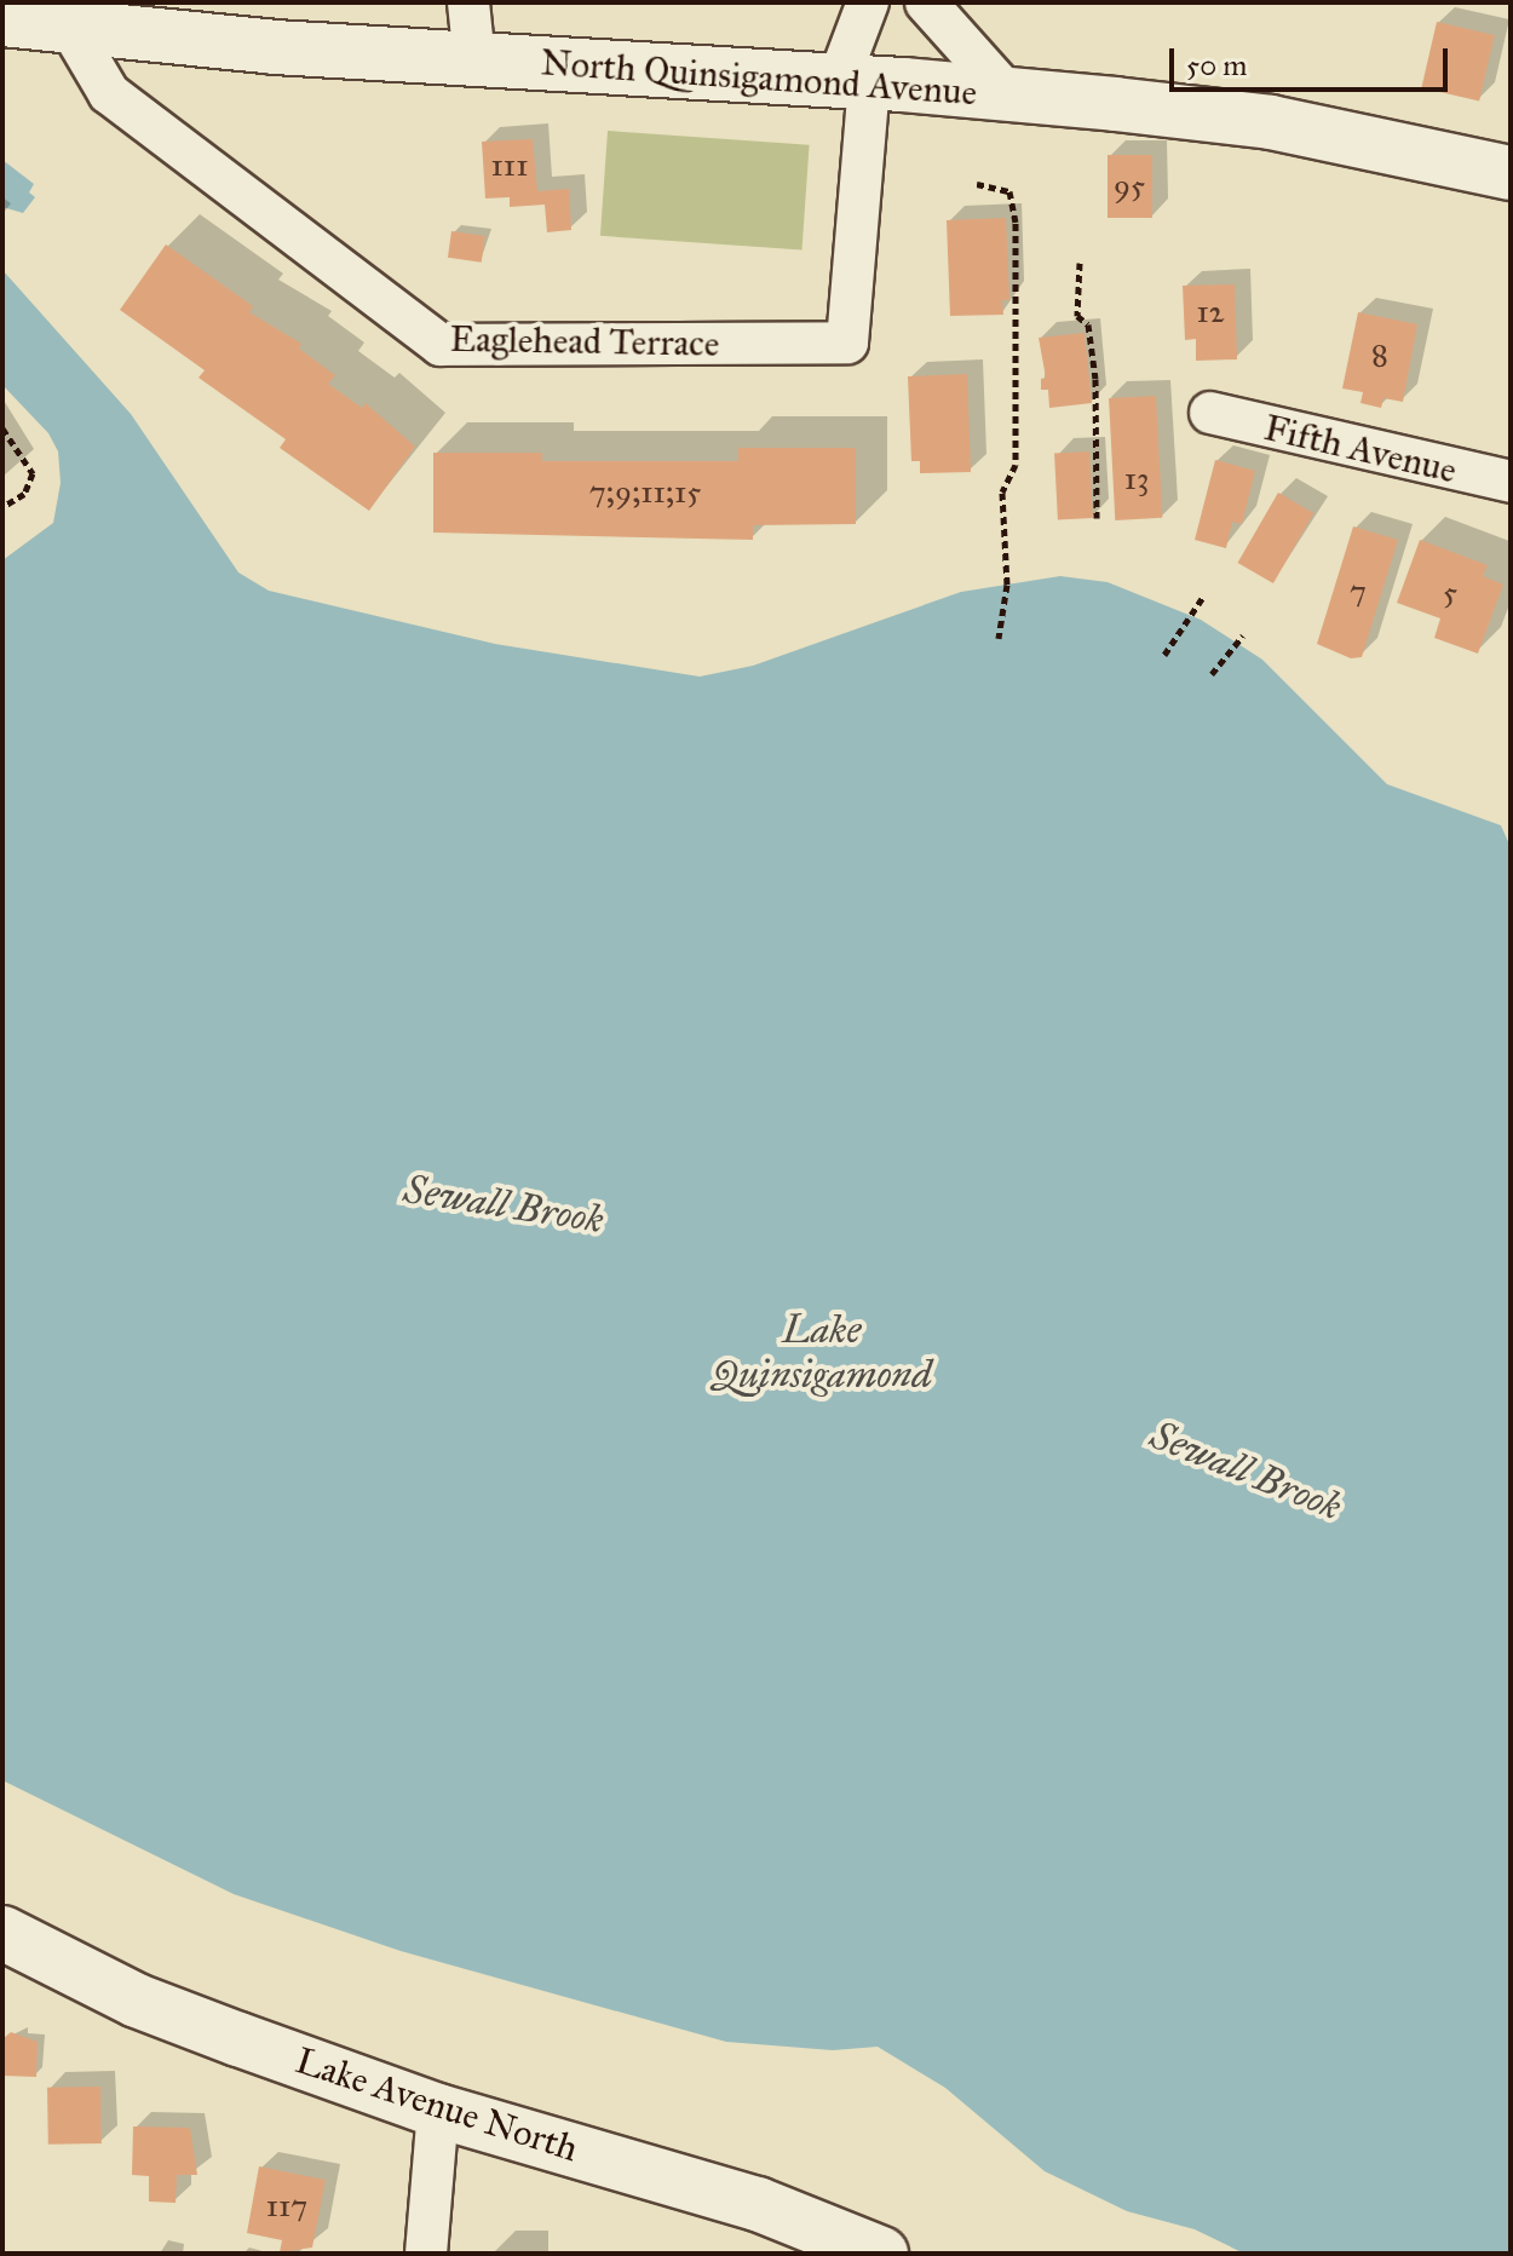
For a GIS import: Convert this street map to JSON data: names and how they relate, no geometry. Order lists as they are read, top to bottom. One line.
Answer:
{"streets":{"main road":["North Quinsigamond Avenue","Lake Avenue North"],"street":["Eaglehead Terrace","Fifth Avenue"]},"crossings":[["North Quinsigamond Avenue","Eaglehead Terrace"]],"water":["Sewall Brook","Lake Quinsigamond"],"house_numbers":["111","95","12","8","13","7;9;11;15","7","5","117"],"scale_bar":"50 m"}
